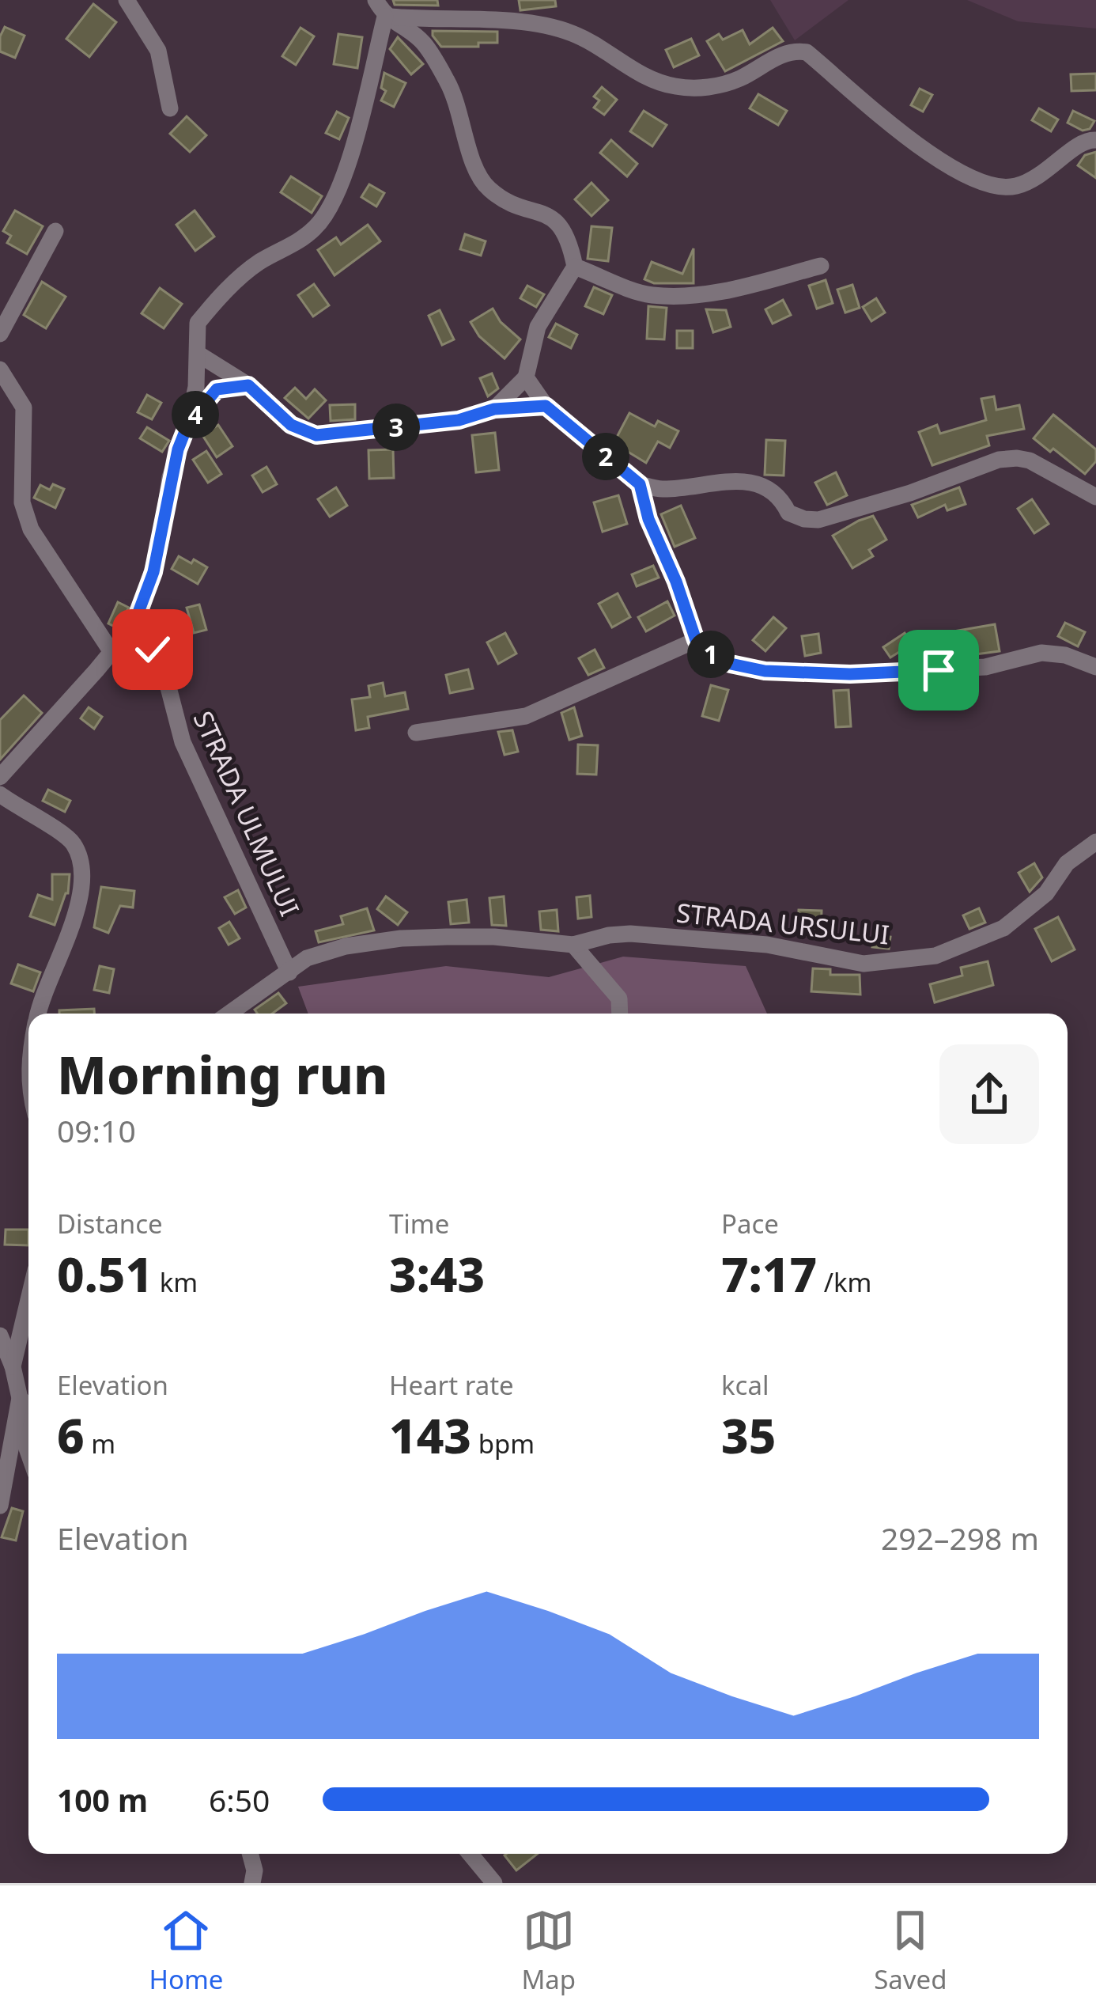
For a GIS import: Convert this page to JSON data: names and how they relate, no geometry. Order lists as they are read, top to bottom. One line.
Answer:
{"streets":{"street":["STRADA ULMULUI","STRADA URSULUI"]},"crossings":[["STRADA ULMULUI","STRADA URSULUI"]],"page":{"pins":["4","3","2","1"],"heading":["Morning run","09:10"],"stats":[["Distance","0.51 km"],["Time","3:43"],["Pace","7:17 /km"],["Elevation","6 m"],["Heart rate","143 bpm"],["kcal","35"]],"chart":["Elevation","292–298 m"],"list":[{"name":"100 m","note":"6:50"}],"tabs":["Home","Map","Saved"]}}
